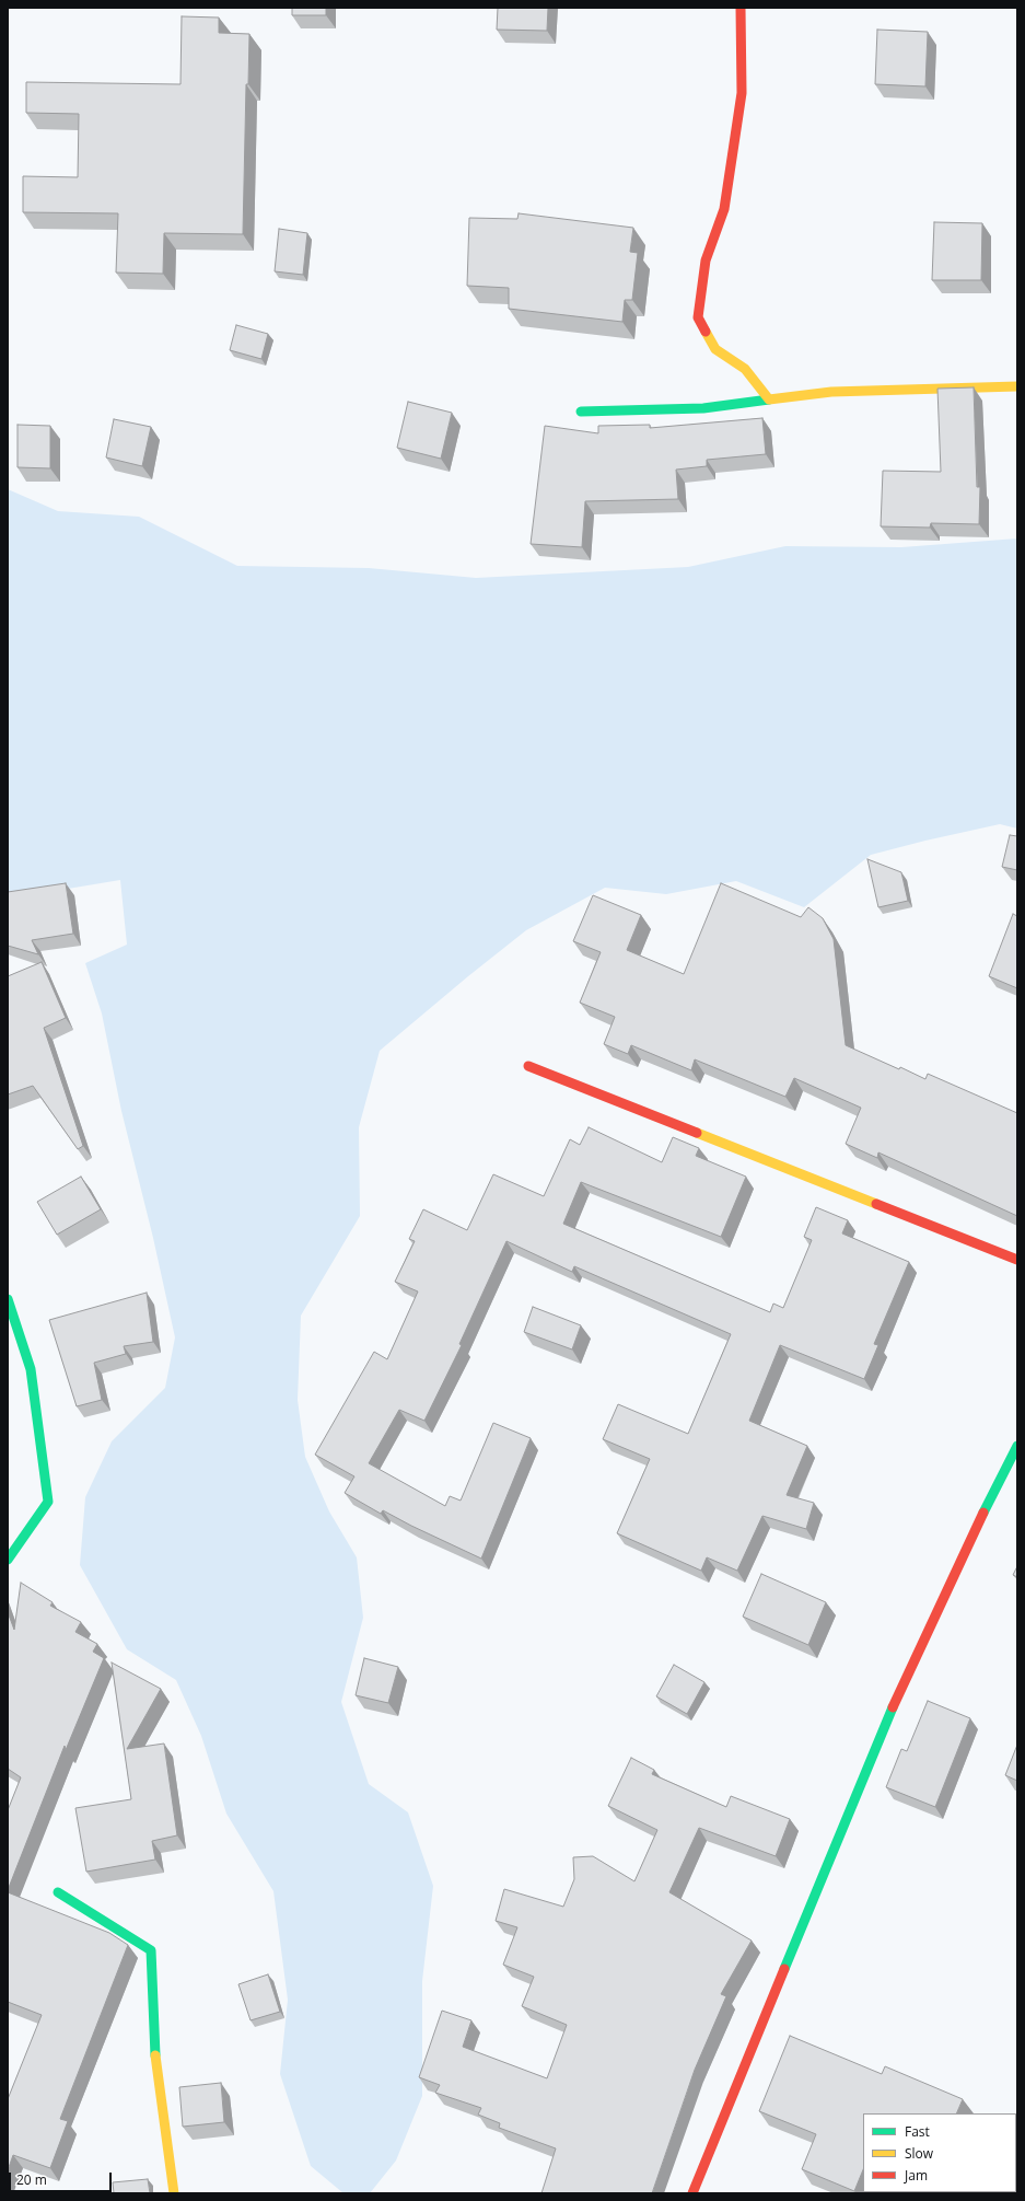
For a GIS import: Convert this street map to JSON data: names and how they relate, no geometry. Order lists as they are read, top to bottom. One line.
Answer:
{"legend":["Fast","Slow","Jam"],"scale_bar":"20 m"}
